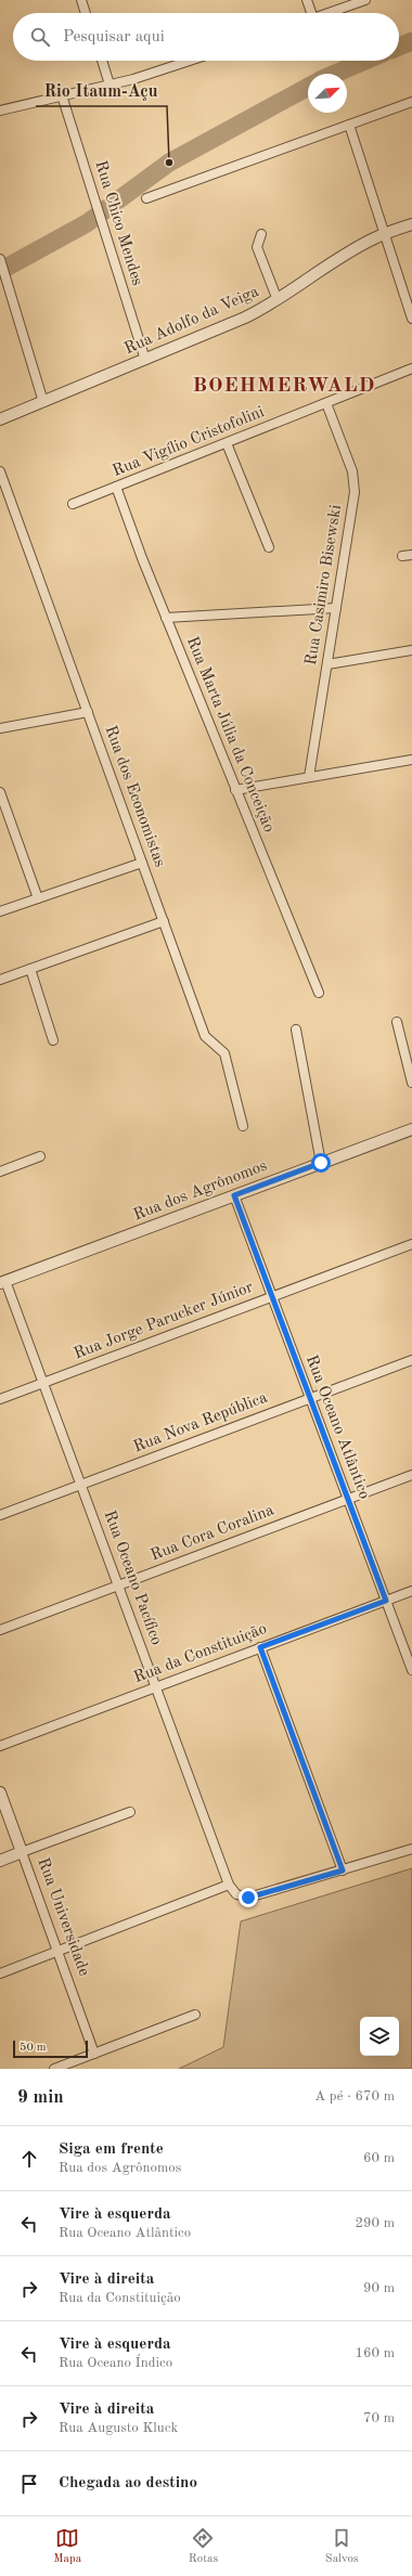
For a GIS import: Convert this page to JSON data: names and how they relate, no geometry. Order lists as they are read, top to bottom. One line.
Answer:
{"streets":{"street":["Rua Chico Mendes","Rua Adolfo da Veiga","Rua Vigílio Cristofolini","Rua Casimiro Bisewski","Rua Marta Júlia da Conceição","Rua dos Economistas","Rua dos Agrônomos","Rua Jorge Parucker Júnior","Rua Nova República","Rua Oceano Atlântico","Rua Cora Coralina","Rua Oceano Pacífico","Rua da Constituição","Rua Universidade"]},"crossings":[["Rua Chico Mendes","Rua Adolfo da Veiga"],["Rua Vigílio Cristofolini","Rua Casimiro Bisewski"],["Rua Vigílio Cristofolini","Rua Marta Júlia da Conceição"],["Rua dos Agrônomos","Rua Oceano Atlântico"],["Rua dos Agrônomos","Rua Oceano Pacífico"],["Rua Jorge Parucker Júnior","Rua Oceano Atlântico"],["Rua Jorge Parucker Júnior","Rua Oceano Pacífico"],["Rua Nova República","Rua Oceano Atlântico"],["Rua Nova República","Rua Oceano Pacífico"],["Rua Oceano Atlântico","Rua Cora Coralina"],["Rua Oceano Atlântico","Rua da Constituição"],["Rua Cora Coralina","Rua Oceano Pacífico"],["Rua Oceano Pacífico","Rua da Constituição"]],"districts":["BOEHMERWALD"],"places":["Rio Itaum-Açu"],"scale_bar":"50 m","north":"top right","page":{"search":"Pesquisar aqui","scale":"50 m","heading":["9 min","A pé · 670 m"],"list":[["Siga em frente","Rua dos Agrônomos","60 m"],["Vire à esquerda","Rua Oceano Atlântico","290 m"],["Vire à direita","Rua da Constituição","90 m"],["Vire à esquerda","Rua Oceano Índico","160 m"],["Vire à direita","Rua Augusto Kluck","70 m"],"Chegada ao destino"],"nav":["Mapa","Rotas","Salvos"]}}
